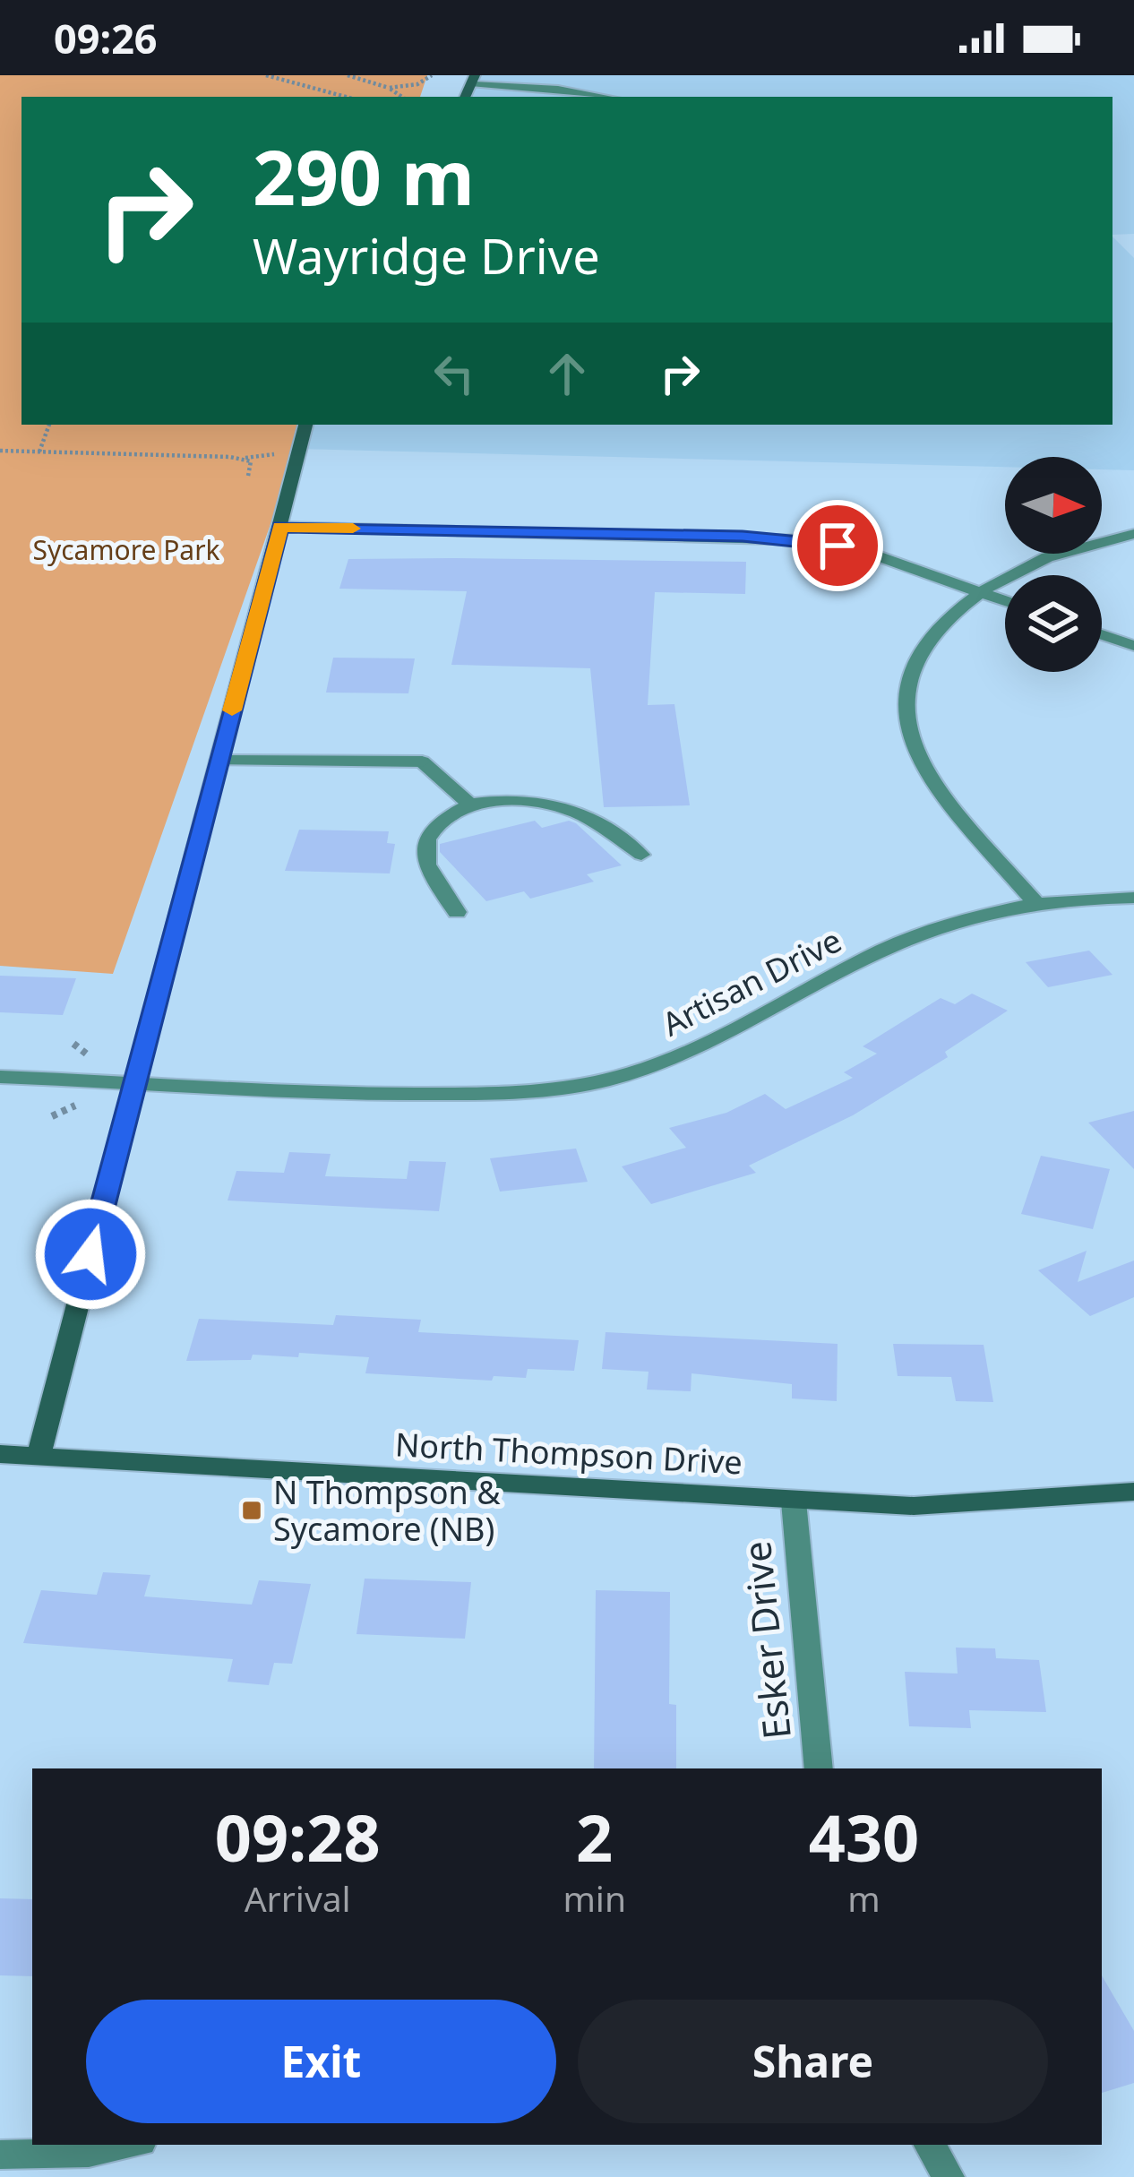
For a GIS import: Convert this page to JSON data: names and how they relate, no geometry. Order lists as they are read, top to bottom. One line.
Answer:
{"streets":{"street":["Artisan Drive","North Thompson Drive","Esker Drive"]},"crossings":[["North Thompson Drive","Esker Drive"]],"parks":["Sycamore Park"],"places":{"transit":["N Thompson & Sycamore (NB)"]},"north":"right","page":{"status":"09:26","turn":["290 m","Wayridge Drive"],"eta":["09:28","Arrival","2","min","430","m"],"buttons":["Exit","Share"]}}
